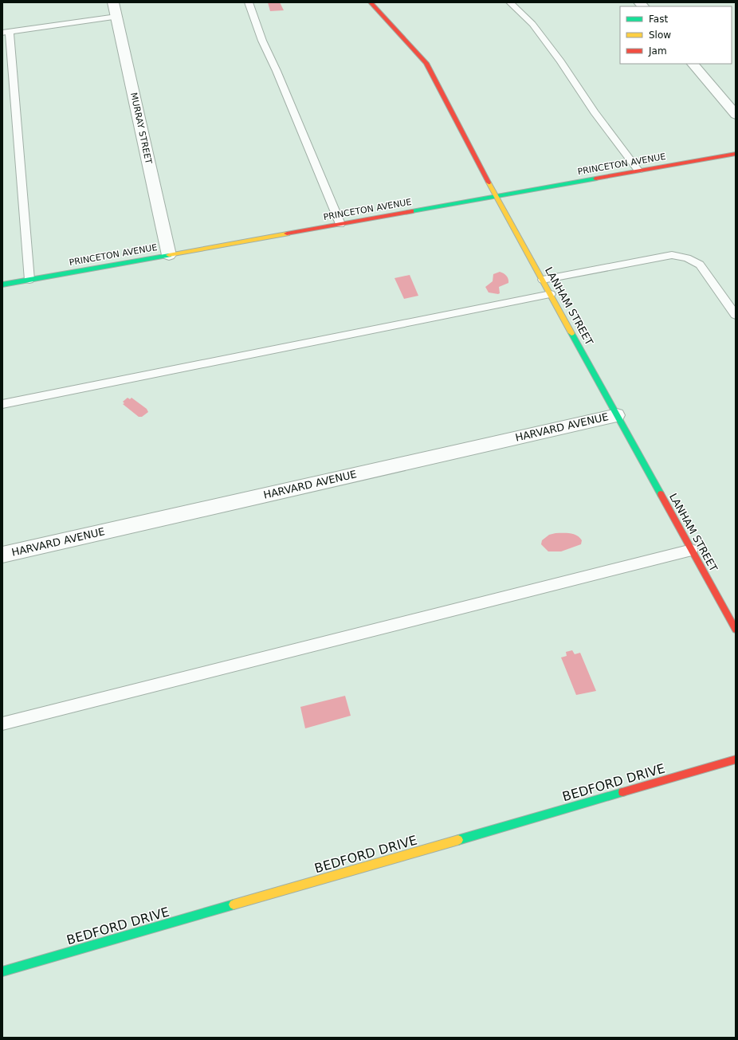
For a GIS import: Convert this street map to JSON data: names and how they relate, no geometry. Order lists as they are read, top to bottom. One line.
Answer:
{"streets":{"street":["MURRAY STREET","PRINCETON AVENUE","LANHAM STREET","HARVARD AVENUE","BEDFORD DRIVE"]},"crossings":[["MURRAY STREET","PRINCETON AVENUE"],["PRINCETON AVENUE","LANHAM STREET"],["LANHAM STREET","HARVARD AVENUE"]],"legend":["Fast","Slow","Jam"]}
